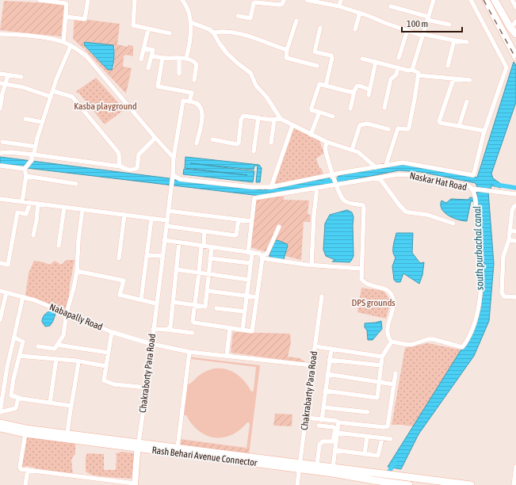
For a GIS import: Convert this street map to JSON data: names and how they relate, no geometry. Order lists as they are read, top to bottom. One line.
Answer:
{"streets":{"main road":["Rash Behari Avenue Connector"],"street":["Naskar Hat Road","Nabapally Road","Chakraborty Para Road","Chakrabarty Para Road"]},"crossings":[["Nabapally Road","Chakraborty Para Road"],["Nabapally Road","Chakrabarty Para Road"],["Chakraborty Para Road","Rash Behari Avenue Connector"],["Chakrabarty Para Road","Rash Behari Avenue Connector"]],"water":["south purbachal canal"],"parks":["Kasba playground","DPS grounds"],"scale_bar":"100 m"}
